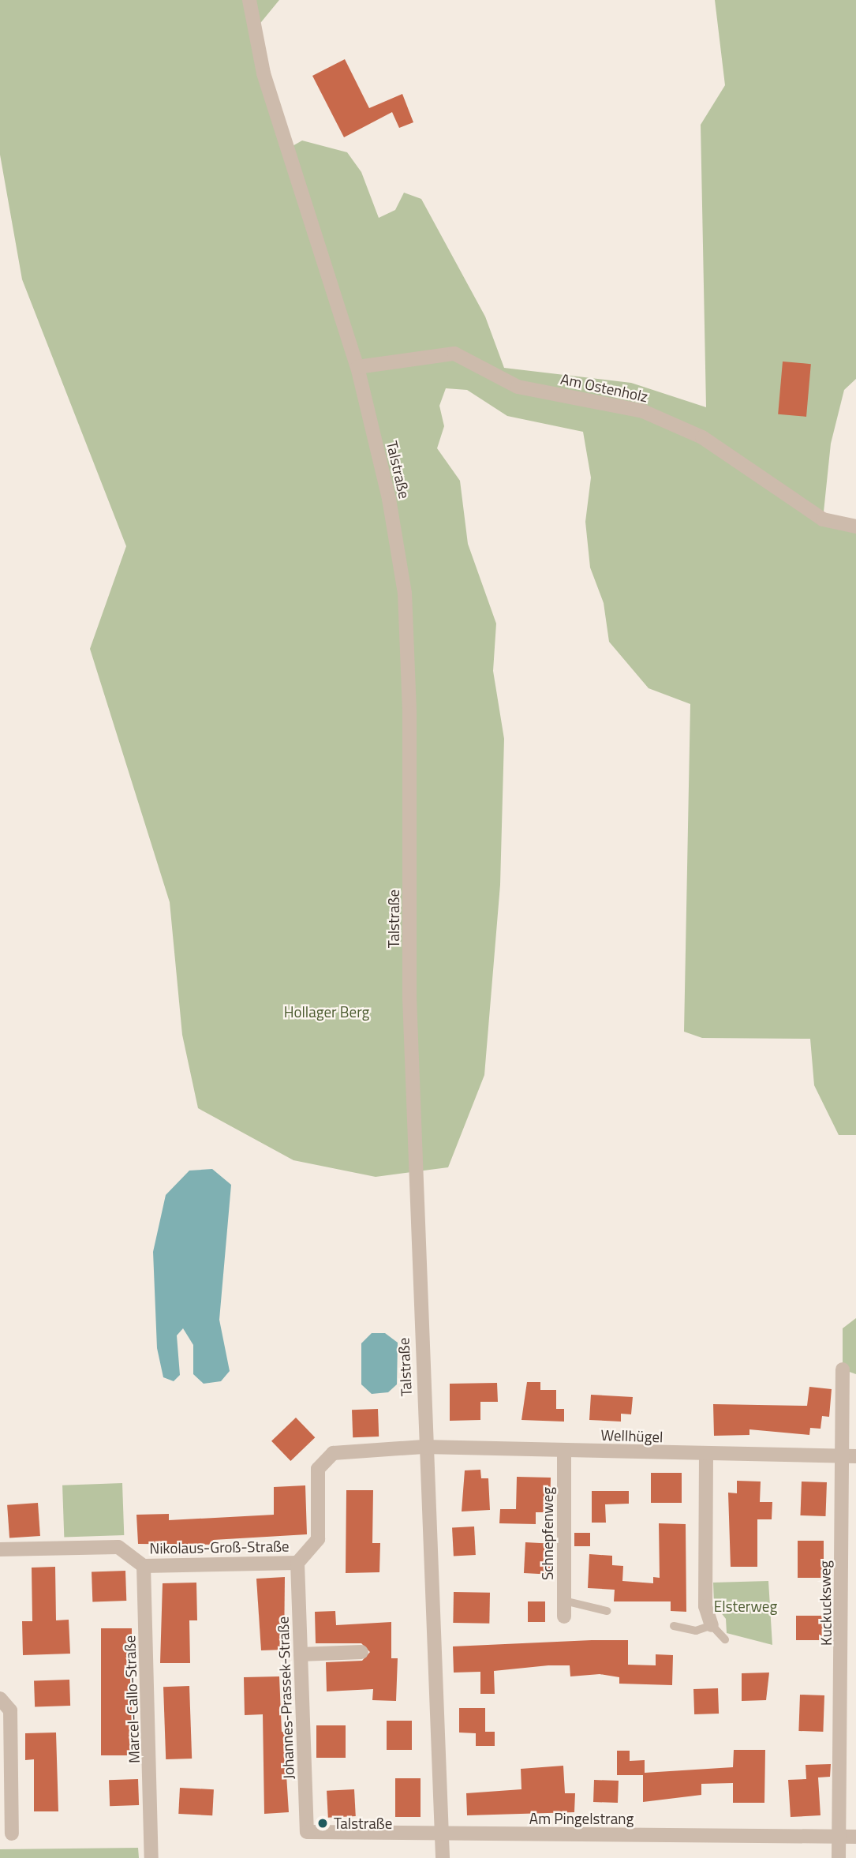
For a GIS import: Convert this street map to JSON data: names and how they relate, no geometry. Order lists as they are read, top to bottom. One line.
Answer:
{"streets":{"street":["Am Ostenholz","Talstraße","Wellhügel","Schnepfenweg","Nikolaus-Groß-Straße","Kuckucksweg","Johannes-Prassek-Straße","Marcel-Callo-Straße","Am Pingelstrang"]},"crossings":[["Am Ostenholz","Talstraße"],["Talstraße","Wellhügel"],["Talstraße","Nikolaus-Groß-Straße"],["Talstraße","Am Pingelstrang"],["Wellhügel","Schnepfenweg"],["Wellhügel","Nikolaus-Groß-Straße"],["Wellhügel","Kuckucksweg"],["Nikolaus-Groß-Straße","Johannes-Prassek-Straße"],["Nikolaus-Groß-Straße","Marcel-Callo-Straße"],["Kuckucksweg","Am Pingelstrang"],["Johannes-Prassek-Straße","Am Pingelstrang"]],"parks":["Hollager Berg","Elsterweg"],"places":["Talstraße"]}
